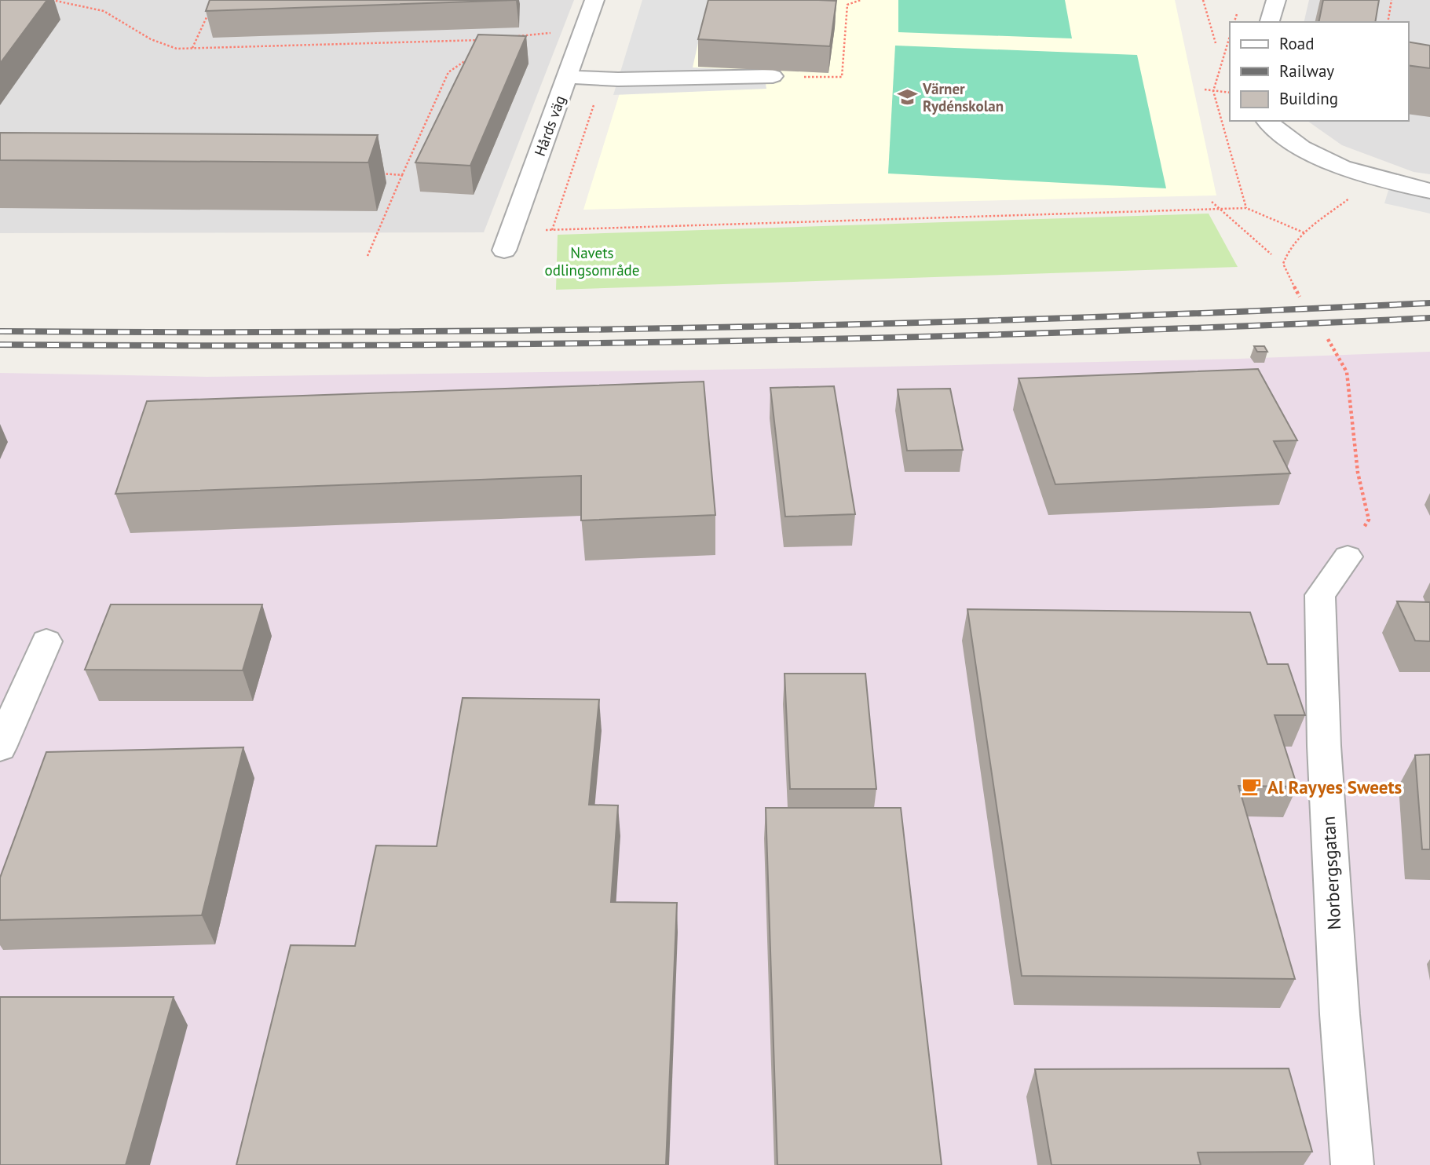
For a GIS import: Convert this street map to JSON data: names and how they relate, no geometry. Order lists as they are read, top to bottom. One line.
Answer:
{"streets":{"street":["Hårds väg","Norbergsgatan"]},"parks":["Navets odlingsområde"],"places":{"school or university":["Värner Rydénskolan"],"cafe":["Al Rayyes Sweets"]},"legend":["Road","Railway","Building"]}
